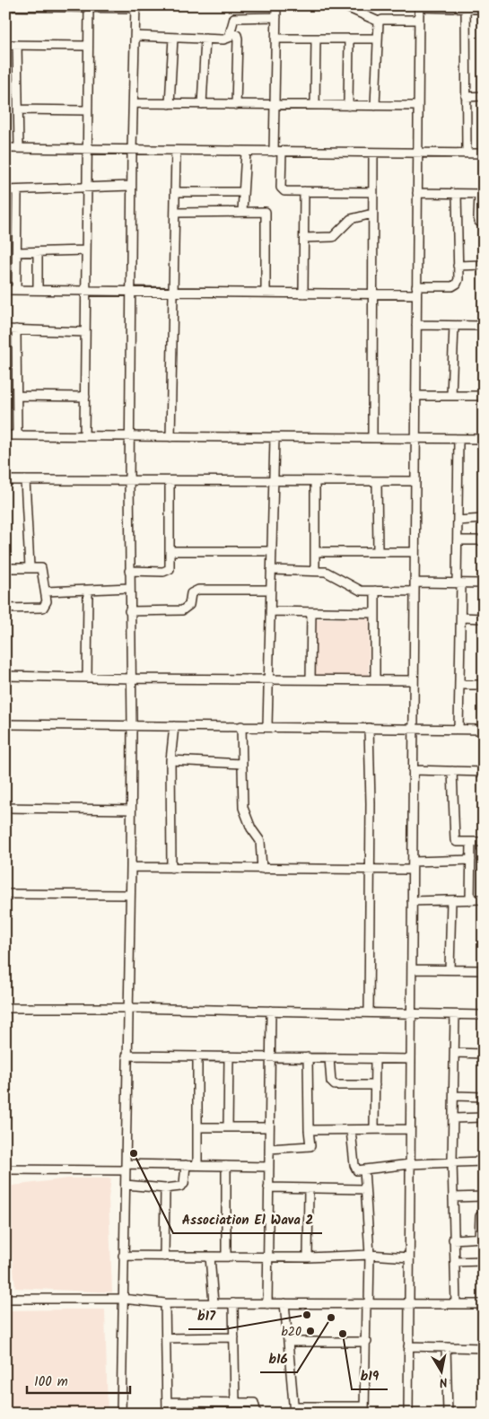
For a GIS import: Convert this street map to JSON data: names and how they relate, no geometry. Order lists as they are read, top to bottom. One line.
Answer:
{"places":["Association El Wava 2","b17","b16","b20","b19"],"scale_bar":"100 m","north":"bottom"}
